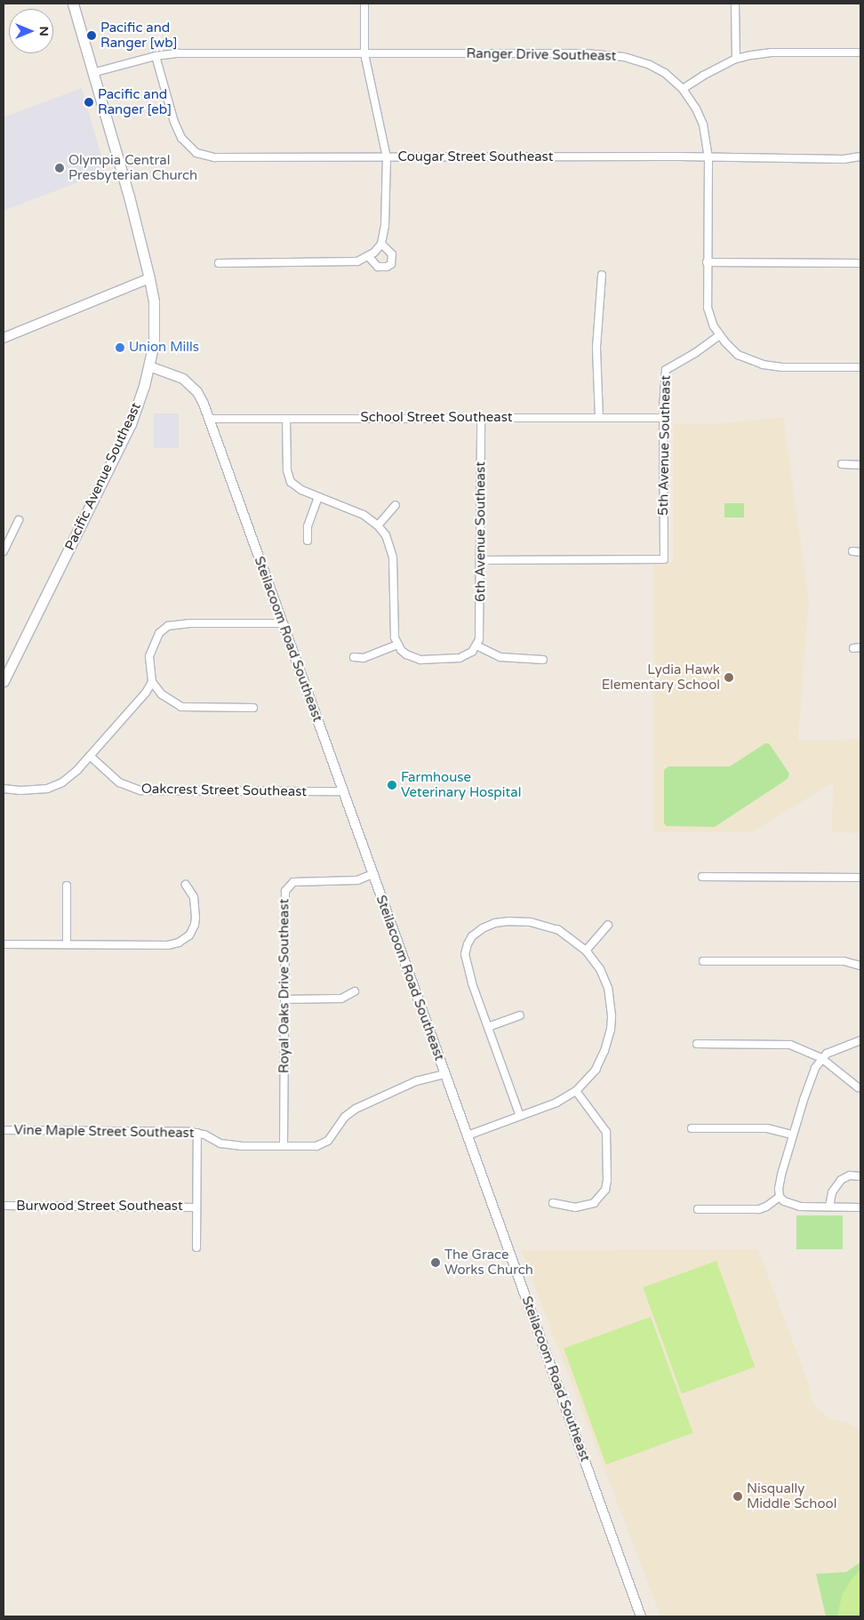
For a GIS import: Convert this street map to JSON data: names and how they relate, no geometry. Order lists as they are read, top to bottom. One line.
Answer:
{"streets":{"main road":["Pacific Avenue Southeast"],"street":["Ranger Drive Southeast","Cougar Street Southeast","School Street Southeast","5th Avenue Southeast","6th Avenue Southeast","Steilacoom Road Southeast","Oakcrest Street Southeast","Royal Oaks Drive Southeast","Vine Maple Street Southeast","Burwood Street Southeast"]},"crossings":[["Ranger Drive Southeast","Cougar Street Southeast"],["Ranger Drive Southeast","5th Avenue Southeast"],["Ranger Drive Southeast","Pacific Avenue Southeast"],["School Street Southeast","5th Avenue Southeast"],["School Street Southeast","6th Avenue Southeast"],["School Street Southeast","Steilacoom Road Southeast"],["5th Avenue Southeast","6th Avenue Southeast"],["Pacific Avenue Southeast","Steilacoom Road Southeast"],["Steilacoom Road Southeast","Oakcrest Street Southeast"],["Steilacoom Road Southeast","Royal Oaks Drive Southeast"],["Steilacoom Road Southeast","Vine Maple Street Southeast"],["Royal Oaks Drive Southeast","Vine Maple Street Southeast"]],"places":["Pacific and Ranger [wb]","Pacific and Ranger [eb]","Olympia Central Presbyterian Church","Union Mills","Lydia Hawk Elementary School","Farmhouse Veterinary Hospital","The Grace Works Church","Nisqually Middle School"],"north":"right"}
